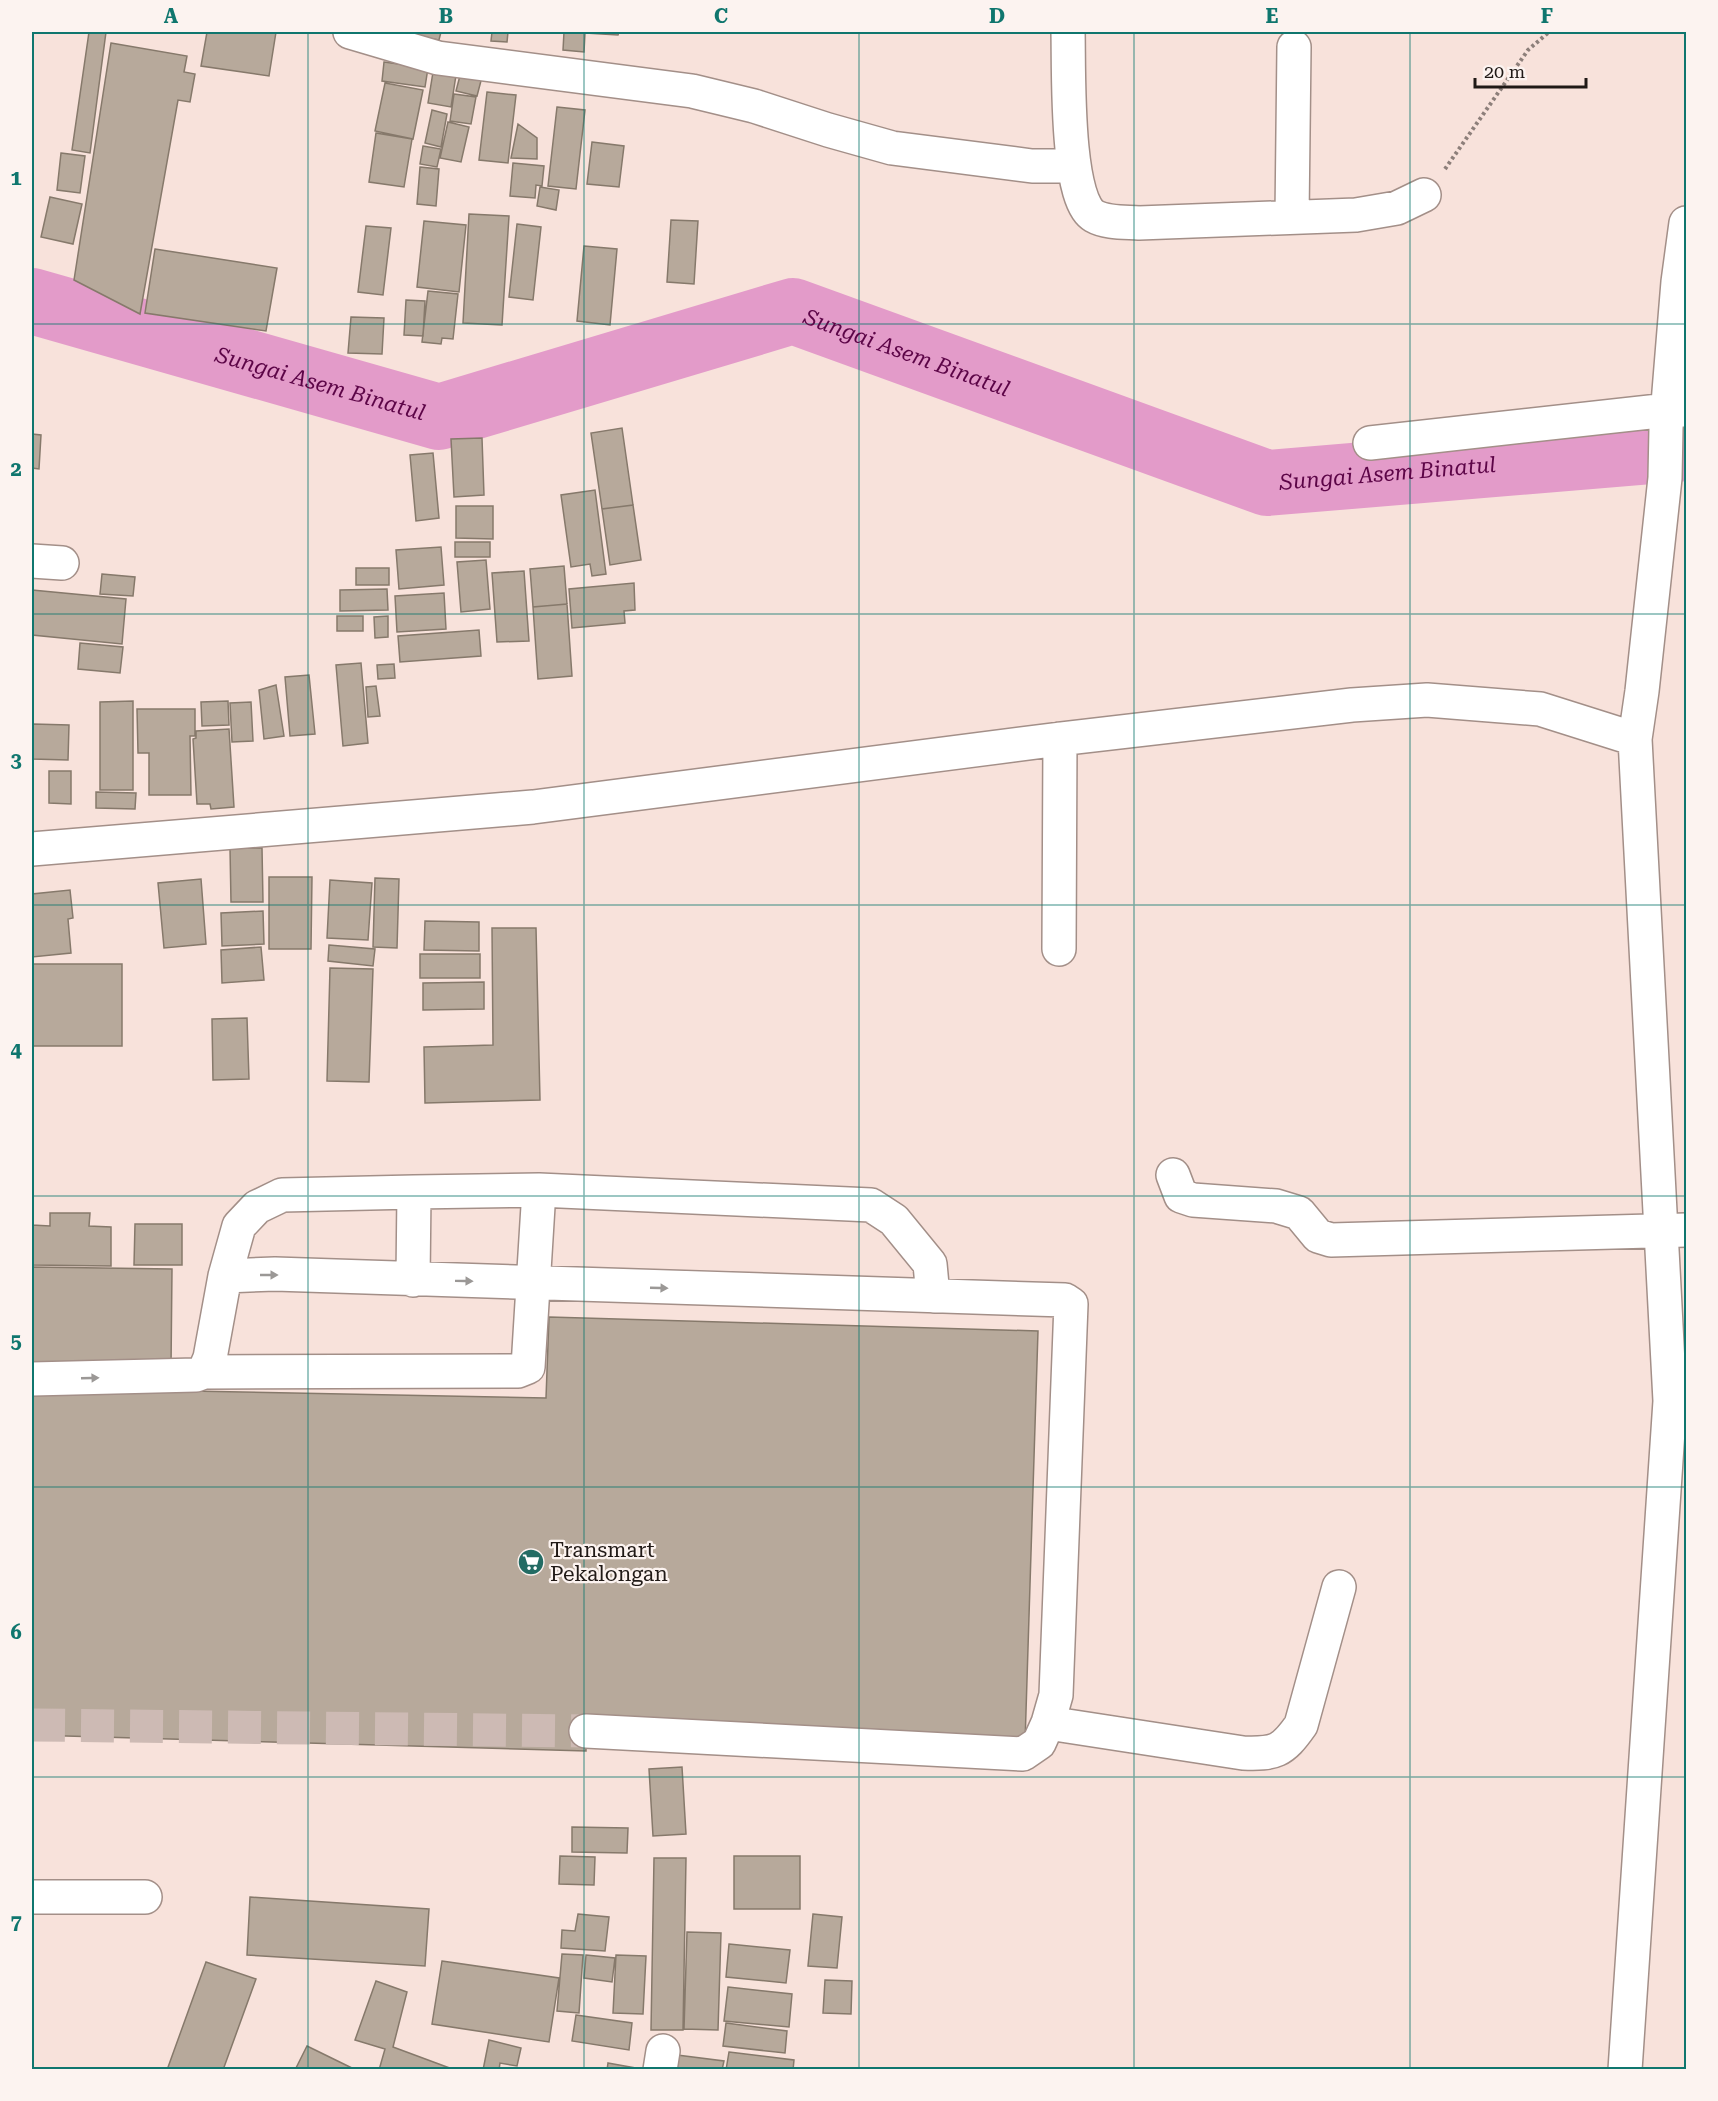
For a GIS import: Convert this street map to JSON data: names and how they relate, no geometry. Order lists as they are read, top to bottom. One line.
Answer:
{"water":["Sungai Asem Binatul"],"places":{"supermarket":["Transmart Pekalongan"]},"scale_bar":"20 m","grid":{"columns":["A","B","C","D","E","F"],"rows":["1","2","3","4","5","6","7"]}}
